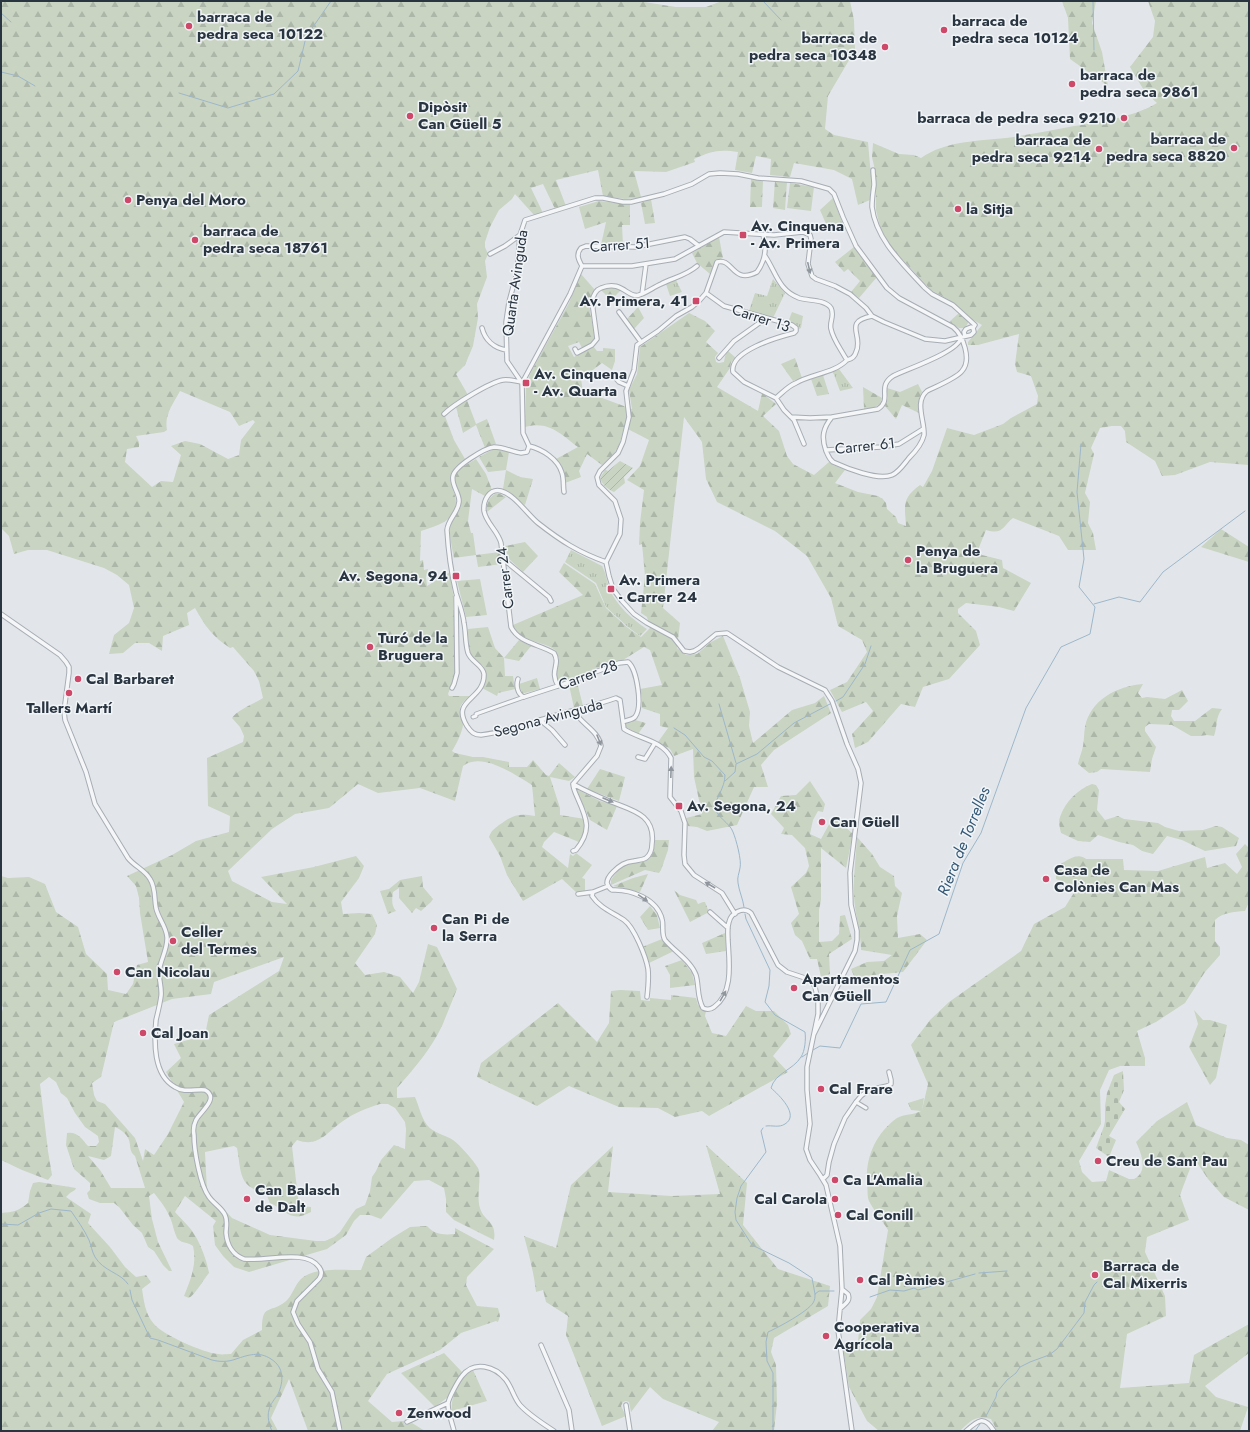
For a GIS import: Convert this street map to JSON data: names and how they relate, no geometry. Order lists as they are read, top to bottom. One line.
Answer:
{"streets":{"street":["Carrer 51","Quarta Avinguda","Carrer 13","Carrer 61","Carrer 24","Carrer 28","Segona Avinguda"]},"crossings":[["Carrer 24","Carrer 28"],["Carrer 28","Segona Avinguda"]],"water":["Riera de Torrelles"],"places":{"other":["barraca de pedra seca 10122","barraca de pedra seca 10124","barraca de pedra seca 10348","barraca de pedra seca 9861","Dipòsit Can Güell 5","barraca de pedra seca 9210","barraca de pedra seca 8820","barraca de pedra seca 9214","Penya del Moro","la Sitja","barraca de pedra seca 18761","Penya de la Bruguera","Turó de la Bruguera","Cal Barbaret","Tallers Martí","Can Güell","Casa de Colònies Can Mas","Can Pi de la Serra","Celler del Termes","Can Nicolau","Apartamentos Can Güell","Cal Joan","Cal Frare","Creu de Sant Pau","Ca L'Amalia","Can Balasch de Dalt","Cal Carola","Cal Conill","Barraca de Cal Mixerris","Cal Pàmies","Cooperativa Agrícola","Zenwood"],"transit":["Av. Cinquena - Av. Primera","Av. Primera, 41","Av. Cinquena - Av. Quarta","Av. Segona, 94","Av. Primera - Carrer 24","Av. Segona, 24"]}}
